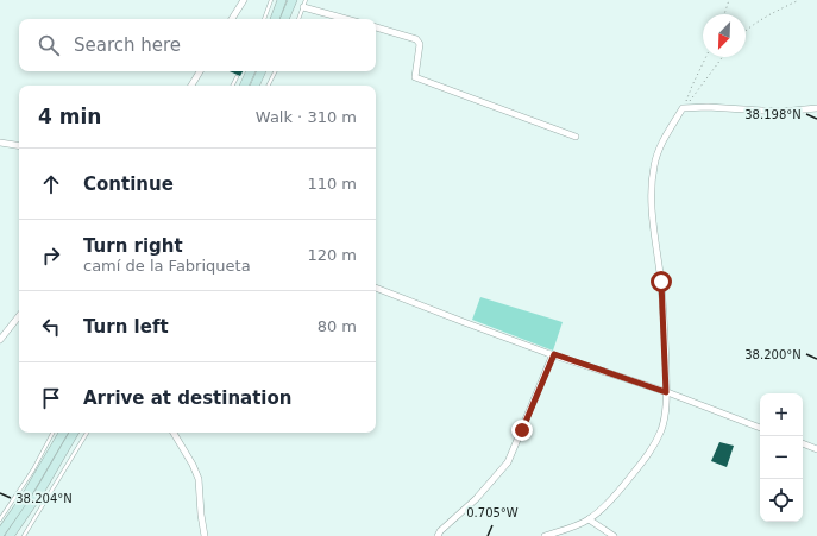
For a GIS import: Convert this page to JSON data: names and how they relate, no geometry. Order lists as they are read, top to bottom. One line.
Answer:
{"north":"bottom left","page":{"search":"Search here","heading":["4 min","Walk · 310 m"],"list":[["Continue","110 m"],["Turn right","camí de la Fabriqueta","120 m"],["Turn left","80 m"],"Arrive at destination"],"map_buttons":["+","−"]},"coordinates":["38.198°N","38.200°N","38.204°N","0.705°W"]}
